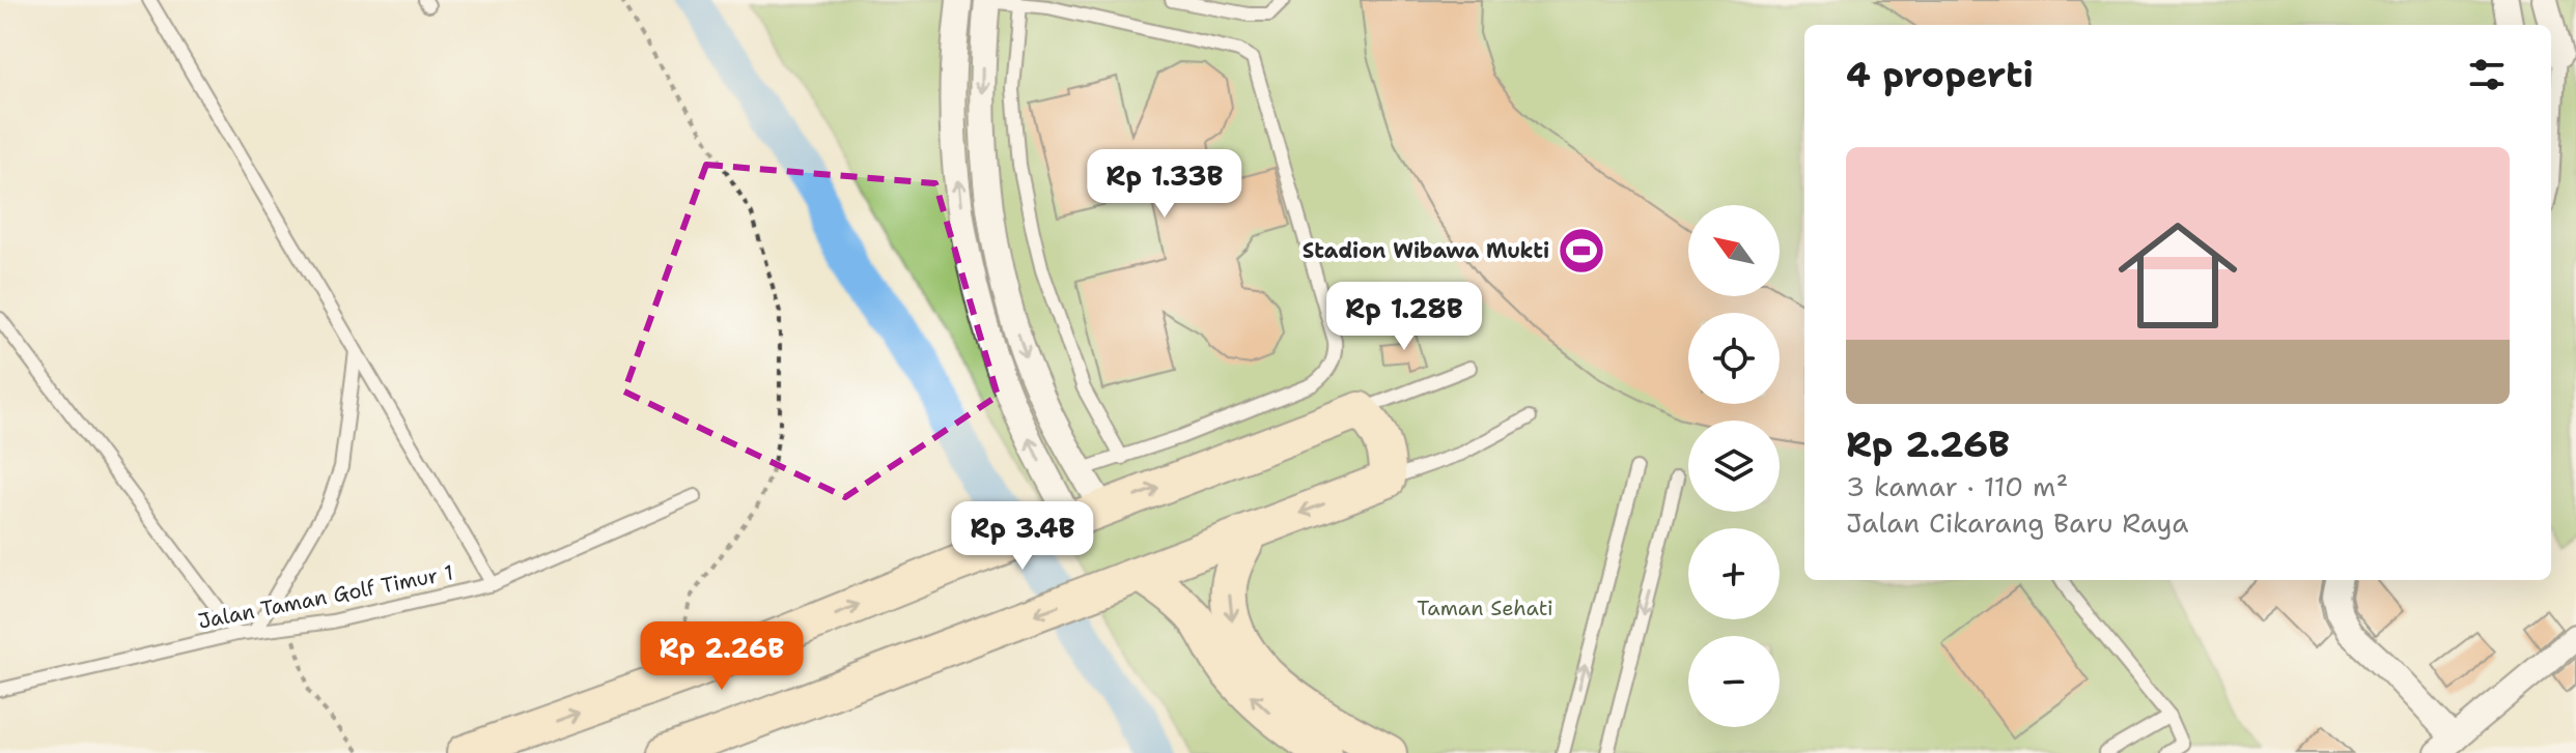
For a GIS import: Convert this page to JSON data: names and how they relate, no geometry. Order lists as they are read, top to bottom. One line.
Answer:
{"streets":{"lane":["Jalan Taman Golf Timur 1"]},"parks":["Taman Sehati"],"places":{"sports":["Stadion Wibawa Mukti"]},"north":"top left","page":{"heading":"4 properti","list":[{"name":"Rp 2.26B","note":"3 kamar · 110 m² · Jalan Cikarang Baru Raya"}],"price":["Rp 1.33B","Rp 1.28B","Rp 3.4B","Rp 2.26B"],"map_buttons":["+","−"]}}
